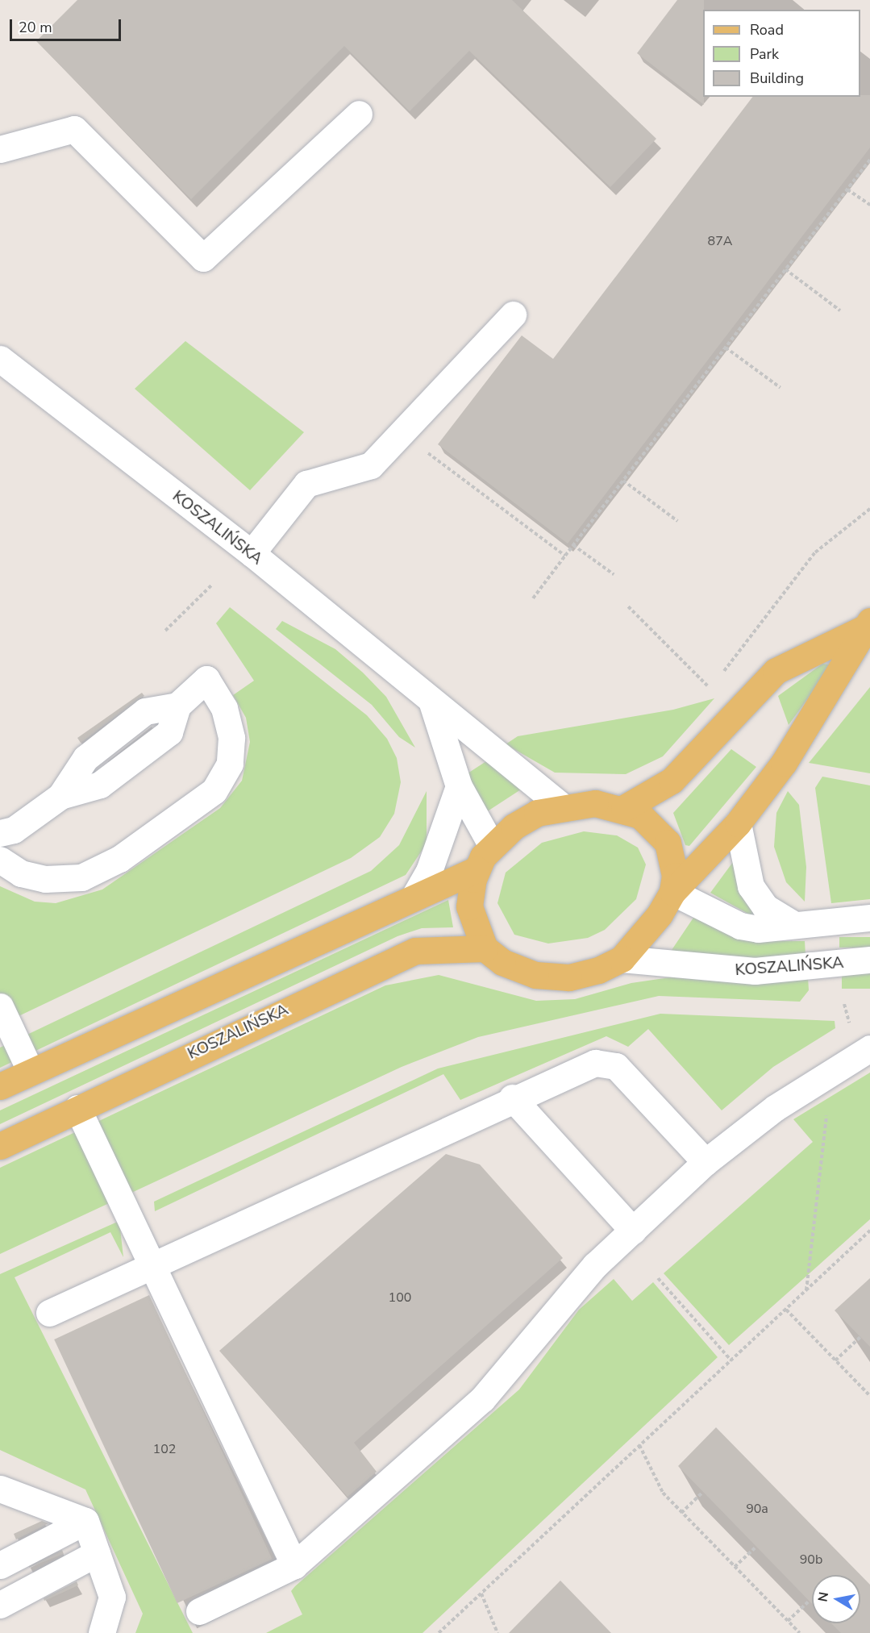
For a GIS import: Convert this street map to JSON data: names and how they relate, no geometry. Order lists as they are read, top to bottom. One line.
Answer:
{"streets":{"main road":["KOSZALIŃSKA"]},"house_numbers":["87A","100","102","90a","90b"],"legend":["Road","Park","Building"],"scale_bar":"20 m","north":"left"}
